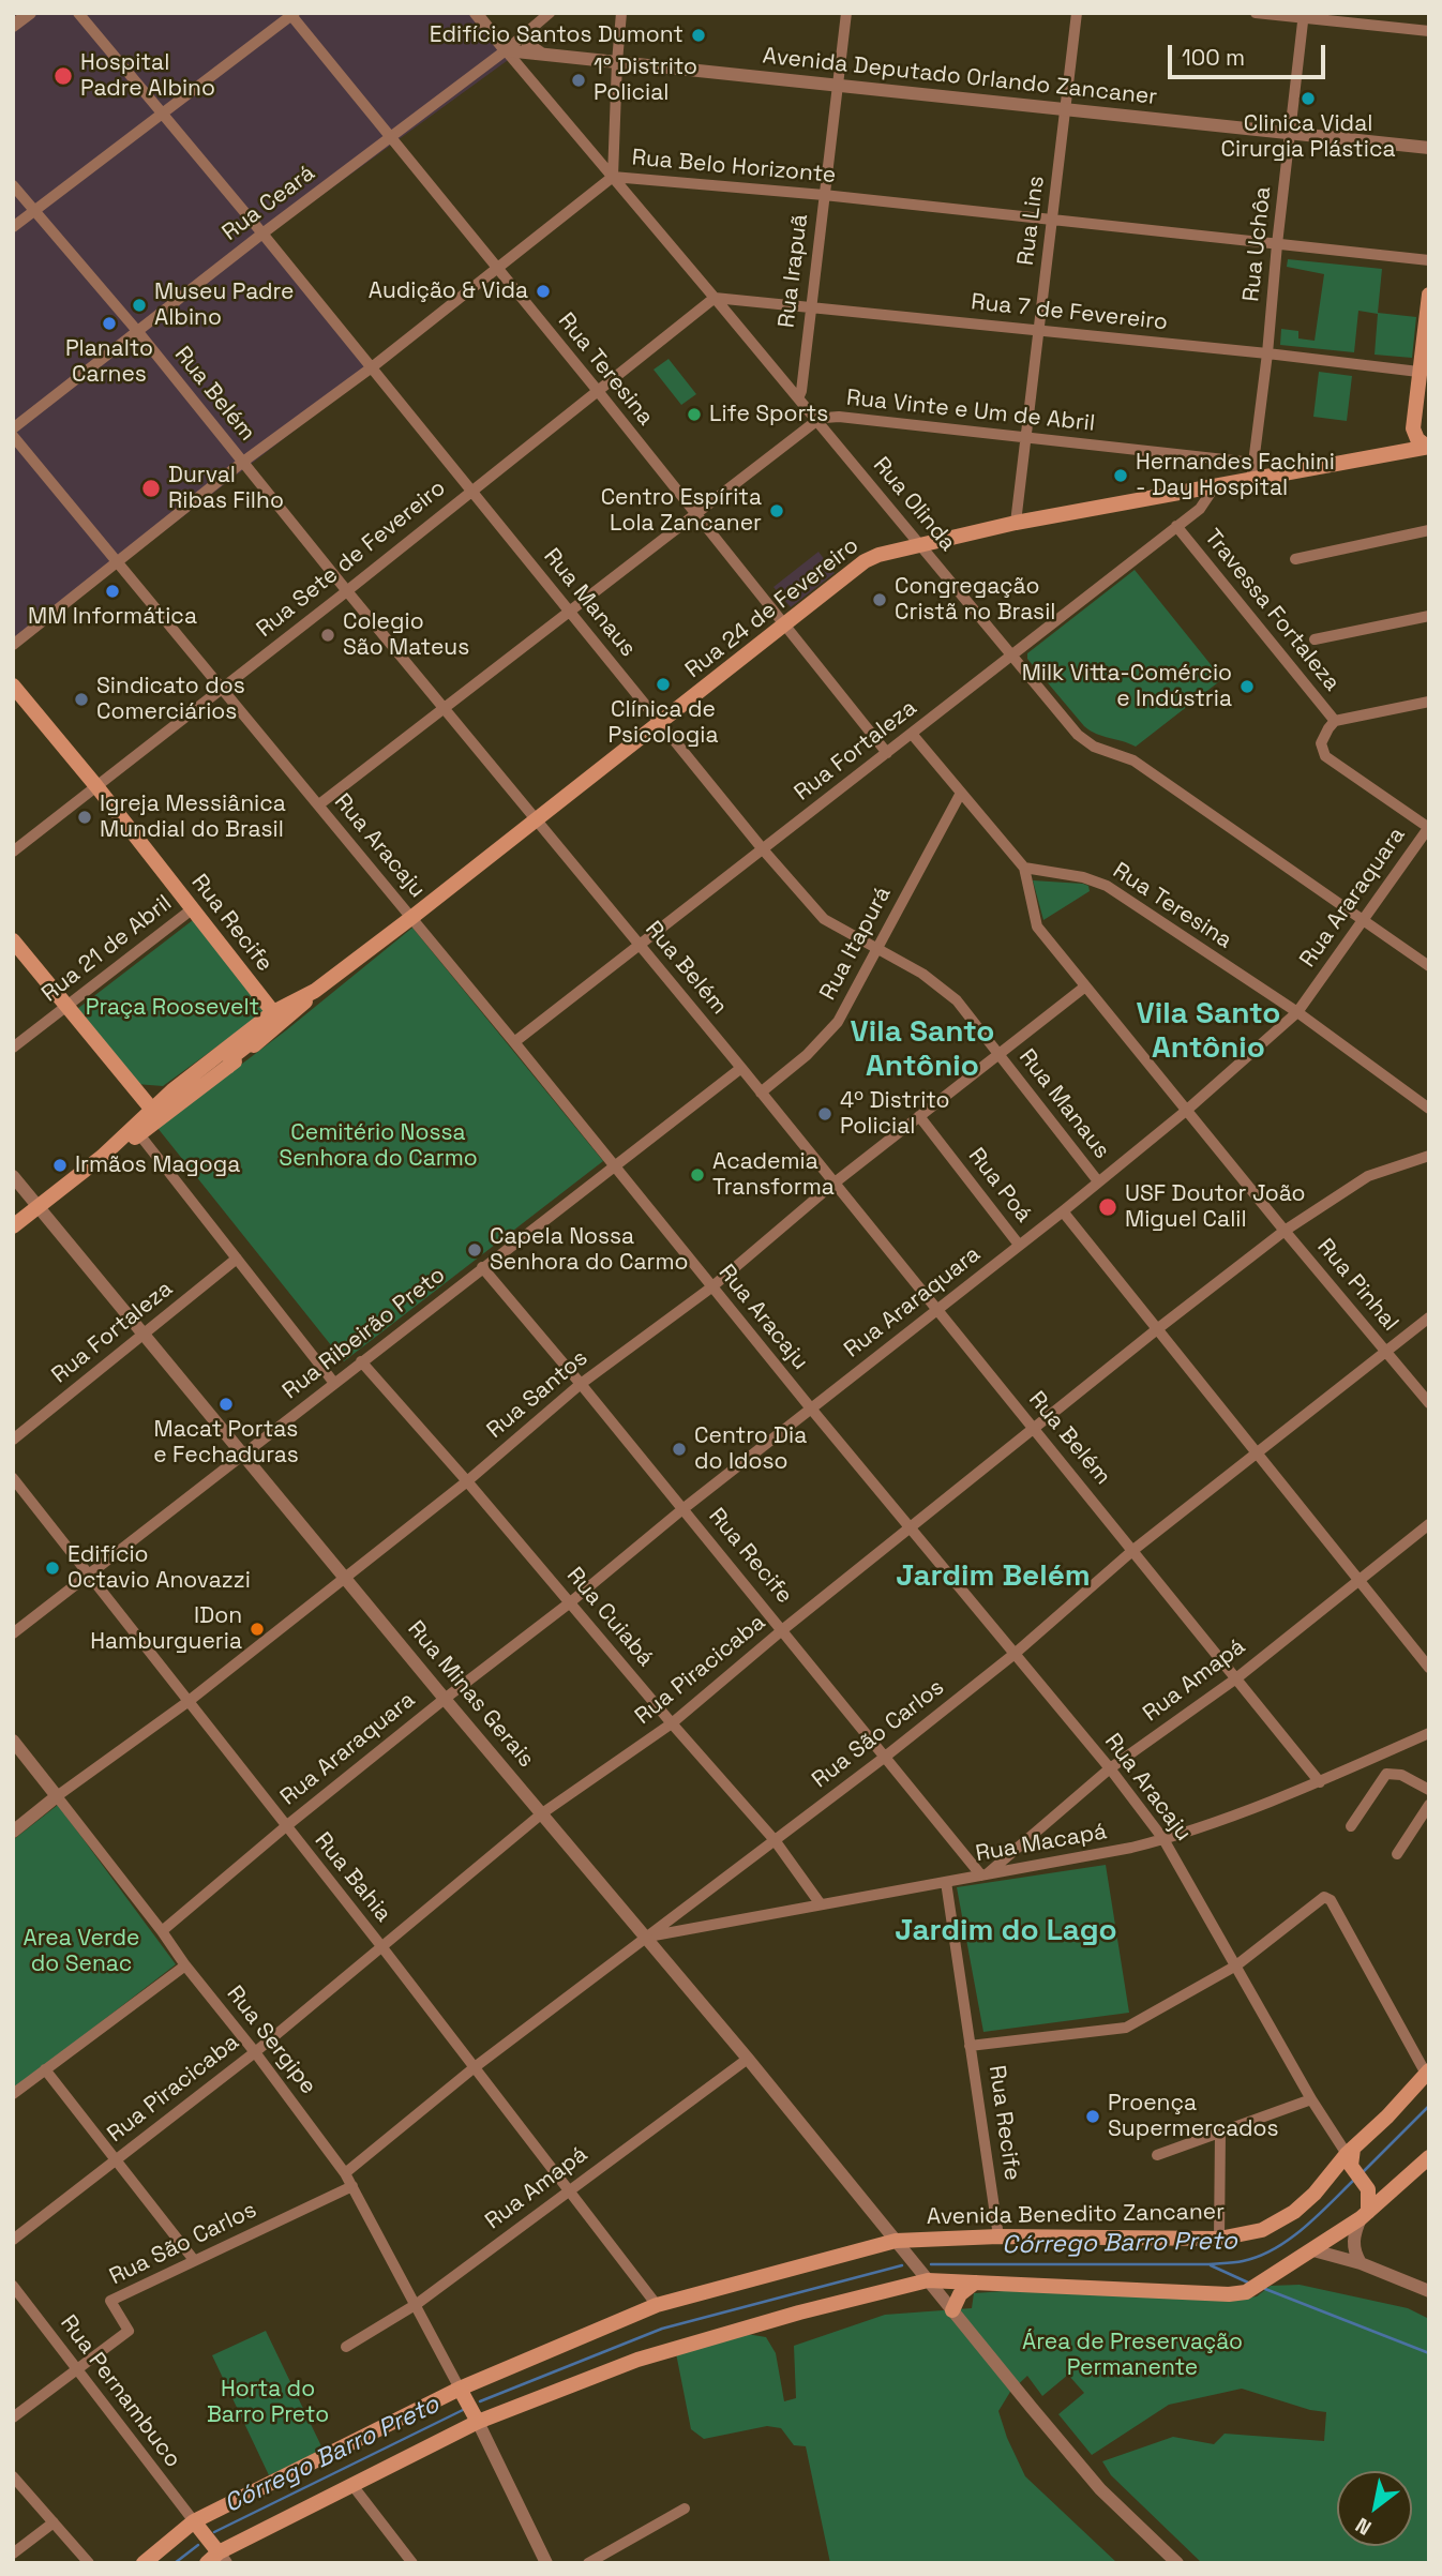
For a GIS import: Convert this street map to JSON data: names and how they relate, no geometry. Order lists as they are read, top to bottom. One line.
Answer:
{"streets":{"main road":["Rua 24 de Fevereiro","Rua Recife","Avenida Benedito Zancaner"],"street":["Avenida Deputado Orlando Zancaner","Rua Belo Horizonte","Rua Ceará","Rua Lins","Rua Uchôa","Rua Irapuã","Rua 7 de Fevereiro","Rua Teresina","Rua Belém","Rua Vinte e Um de Abril","Rua Olinda","Rua Sete de Fevereiro","Rua Manaus","Travessa Fortaleza","Rua Fortaleza","Rua Aracaju","Rua Araraquara","Rua Itapurá","Rua 21 de Abril","Rua Poá","Rua Pinhal","Rua Ribeirão Preto","Rua Santos","Rua Cuiabá","Rua Piracicaba","Rua Amapá","Rua Minas Gerais","Rua São Carlos","Rua Macapá","Rua Bahia","Rua Sergipe","Rua Pernambuco"]},"crossings":[["Avenida Deputado Orlando Zancaner","Rua Ceará"],["Avenida Deputado Orlando Zancaner","Rua Lins"],["Avenida Deputado Orlando Zancaner","Rua Uchôa"],["Avenida Deputado Orlando Zancaner","Rua Irapuã"],["Avenida Deputado Orlando Zancaner","Rua Olinda"],["Rua Belo Horizonte","Rua Lins"],["Rua Belo Horizonte","Rua Uchôa"],["Rua Belo Horizonte","Rua Irapuã"],["Rua Belo Horizonte","Rua Teresina"],["Rua Belo Horizonte","Rua Belém"],["Rua Belo Horizonte","Rua Olinda"],["Rua Belo Horizonte","Rua Manaus"],["Rua Belo Horizonte","Rua Aracaju"],["Rua Ceará","Rua Teresina"],["Rua Ceará","Rua Belém"],["Rua Ceará","Rua Olinda"],["Rua Ceará","Rua Manaus"],["Rua Lins","Rua 7 de Fevereiro"],["Rua Lins","Rua Vinte e Um de Abril"],["Rua Lins","Rua 24 de Fevereiro"],["Rua Uchôa","Rua 7 de Fevereiro"],["Rua Uchôa","Rua Vinte e Um de Abril"],["Rua Uchôa","Rua 24 de Fevereiro"],["Rua Irapuã","Rua 7 de Fevereiro"],["Rua Irapuã","Rua Olinda"],["Rua 7 de Fevereiro","Rua Olinda"],["Rua 7 de Fevereiro","Rua Sete de Fevereiro"],["Rua Teresina","Rua Vinte e Um de Abril"],["Rua Teresina","Rua Sete de Fevereiro"],["Rua Teresina","Rua 24 de Fevereiro"],["Rua Teresina","Rua Fortaleza"],["Rua Teresina","Rua Araraquara"],["Rua Teresina","Rua Pinhal"],["Rua Belém","Rua Vinte e Um de Abril"],["Rua Belém","Rua Sete de Fevereiro"],["Rua Belém","Rua 24 de Fevereiro"],["Rua Belém","Rua Fortaleza"],["Rua Belém","Rua Araraquara"],["Rua Belém","Rua Itapurá"],["Rua Belém","Rua Ribeirão Preto"],["Rua Belém","Rua Santos"],["Rua Belém","Rua Piracicaba"],["Rua Belém","Rua Amapá"],["Rua Belém","Rua São Carlos"],["Rua Belém","Rua Macapá"],["Rua Vinte e Um de Abril","Rua Olinda"],["Rua Vinte e Um de Abril","Rua Manaus"],["Rua Vinte e Um de Abril","Rua Aracaju"],["Rua Olinda","Rua Sete de Fevereiro"],["Rua Olinda","Rua 24 de Fevereiro"],["Rua Olinda","Rua Fortaleza"],["Rua Olinda","Rua Araraquara"],["Rua Sete de Fevereiro","Rua Manaus"],["Rua Sete de Fevereiro","Rua Aracaju"],["Rua Sete de Fevereiro","Rua Recife"],["Rua Manaus","Rua 24 de Fevereiro"],["Rua Manaus","Rua Fortaleza"],["Rua Manaus","Rua Araraquara"],["Rua Manaus","Rua Itapurá"],["Rua Manaus","Rua Santos"],["Rua 24 de Fevereiro","Rua Fortaleza"],["Rua 24 de Fevereiro","Rua Aracaju"],["Rua 24 de Fevereiro","Rua Recife"],["Rua 24 de Fevereiro","Rua Minas Gerais"],["Travessa Fortaleza","Rua Fortaleza"],["Rua Fortaleza","Rua Aracaju"],["Rua Fortaleza","Rua Minas Gerais"],["Rua Aracaju","Rua Araraquara"],["Rua Aracaju","Rua Ribeirão Preto"],["Rua Aracaju","Rua Santos"],["Rua Aracaju","Rua Piracicaba"],["Rua Aracaju","Rua Amapá"],["Rua Aracaju","Rua São Carlos"],["Rua Aracaju","Rua Macapá"],["Rua Aracaju","Avenida Benedito Zancaner"],["Rua Araraquara","Rua Recife"],["Rua Araraquara","Rua Poá"],["Rua Araraquara","Rua Pinhal"],["Rua Araraquara","Rua Cuiabá"],["Rua Araraquara","Rua Minas Gerais"],["Rua Araraquara","Rua Bahia"],["Rua Araraquara","Rua Sergipe"],["Rua Recife","Rua 21 de Abril"],["Rua Recife","Rua Ribeirão Preto"],["Rua Recife","Rua Santos"],["Rua Recife","Rua Piracicaba"],["Rua Recife","Rua Amapá"],["Rua Recife","Rua São Carlos"],["Rua Recife","Rua Macapá"],["Rua Recife","Avenida Benedito Zancaner"],["Rua Poá","Rua Santos"],["Rua Pinhal","Rua Santos"],["Rua Pinhal","Rua Piracicaba"],["Rua Pinhal","Rua São Carlos"],["Rua Ribeirão Preto","Rua Cuiabá"],["Rua Ribeirão Preto","Rua Minas Gerais"],["Rua Ribeirão Preto","Rua Bahia"],["Rua Santos","Rua Cuiabá"],["Rua Santos","Rua Minas Gerais"],["Rua Santos","Rua Bahia"],["Rua Santos","Rua Sergipe"],["Rua Cuiabá","Rua Piracicaba"],["Rua Cuiabá","Rua São Carlos"],["Rua Cuiabá","Rua Macapá"],["Rua Piracicaba","Rua Minas Gerais"],["Rua Piracicaba","Rua Bahia"],["Rua Piracicaba","Rua Sergipe"],["Rua Amapá","Rua Minas Gerais"],["Rua Amapá","Rua Macapá"],["Rua Amapá","Rua Bahia"],["Rua Amapá","Rua Sergipe"],["Rua Minas Gerais","Rua São Carlos"],["Rua Minas Gerais","Rua Macapá"],["Rua Minas Gerais","Avenida Benedito Zancaner"],["Rua São Carlos","Rua Macapá"],["Rua São Carlos","Rua Bahia"],["Rua São Carlos","Rua Sergipe"],["Rua São Carlos","Rua Pernambuco"],["Rua Bahia","Avenida Benedito Zancaner"],["Rua Sergipe","Avenida Benedito Zancaner"],["Avenida Benedito Zancaner","Rua Pernambuco"]],"districts":["Vila Santo Antônio","Vila Santo Antônio","Jardim Belém","Jardim do Lago"],"water":["Córrego Barro Preto"],"parks":["Praça Roosevelt","Cemitério Nossa Senhora do Carmo","Area Verde do Senac","Área de Preservação Permanente","Horta do Barro Preto"],"places":["Edifício Santos Dumont","Hospital Padre Albino","1° Distrito Policial","Clinica Vidal Cirurgia Plástica","Audição & Vida","Museu Padre Albino","Planalto Carnes","Life Sports","Hernandes Fachini - Day Hospital","Durval Ribas Filho","Centro Espírita Lola Zancaner","MM Informática","Congregação Cristã no Brasil","Colegio São Mateus","Clínica de Psicologia","Milk Vitta-Comércio e Indústria","Sindicato dos Comerciários","Igreja Messiânica Mundial do Brasil","4º Distrito Policial","Irmãos Magoga","Academia Transforma","USF Doutor João Miguel Calil","Capela Nossa Senhora do Carmo","Macat Portas e Fechaduras","Centro Dia do Idoso","Edifício Octavio Anovazzi","IDon Hamburgueria","Proença Supermercados"],"scale_bar":"100 m","north":"bottom left"}
